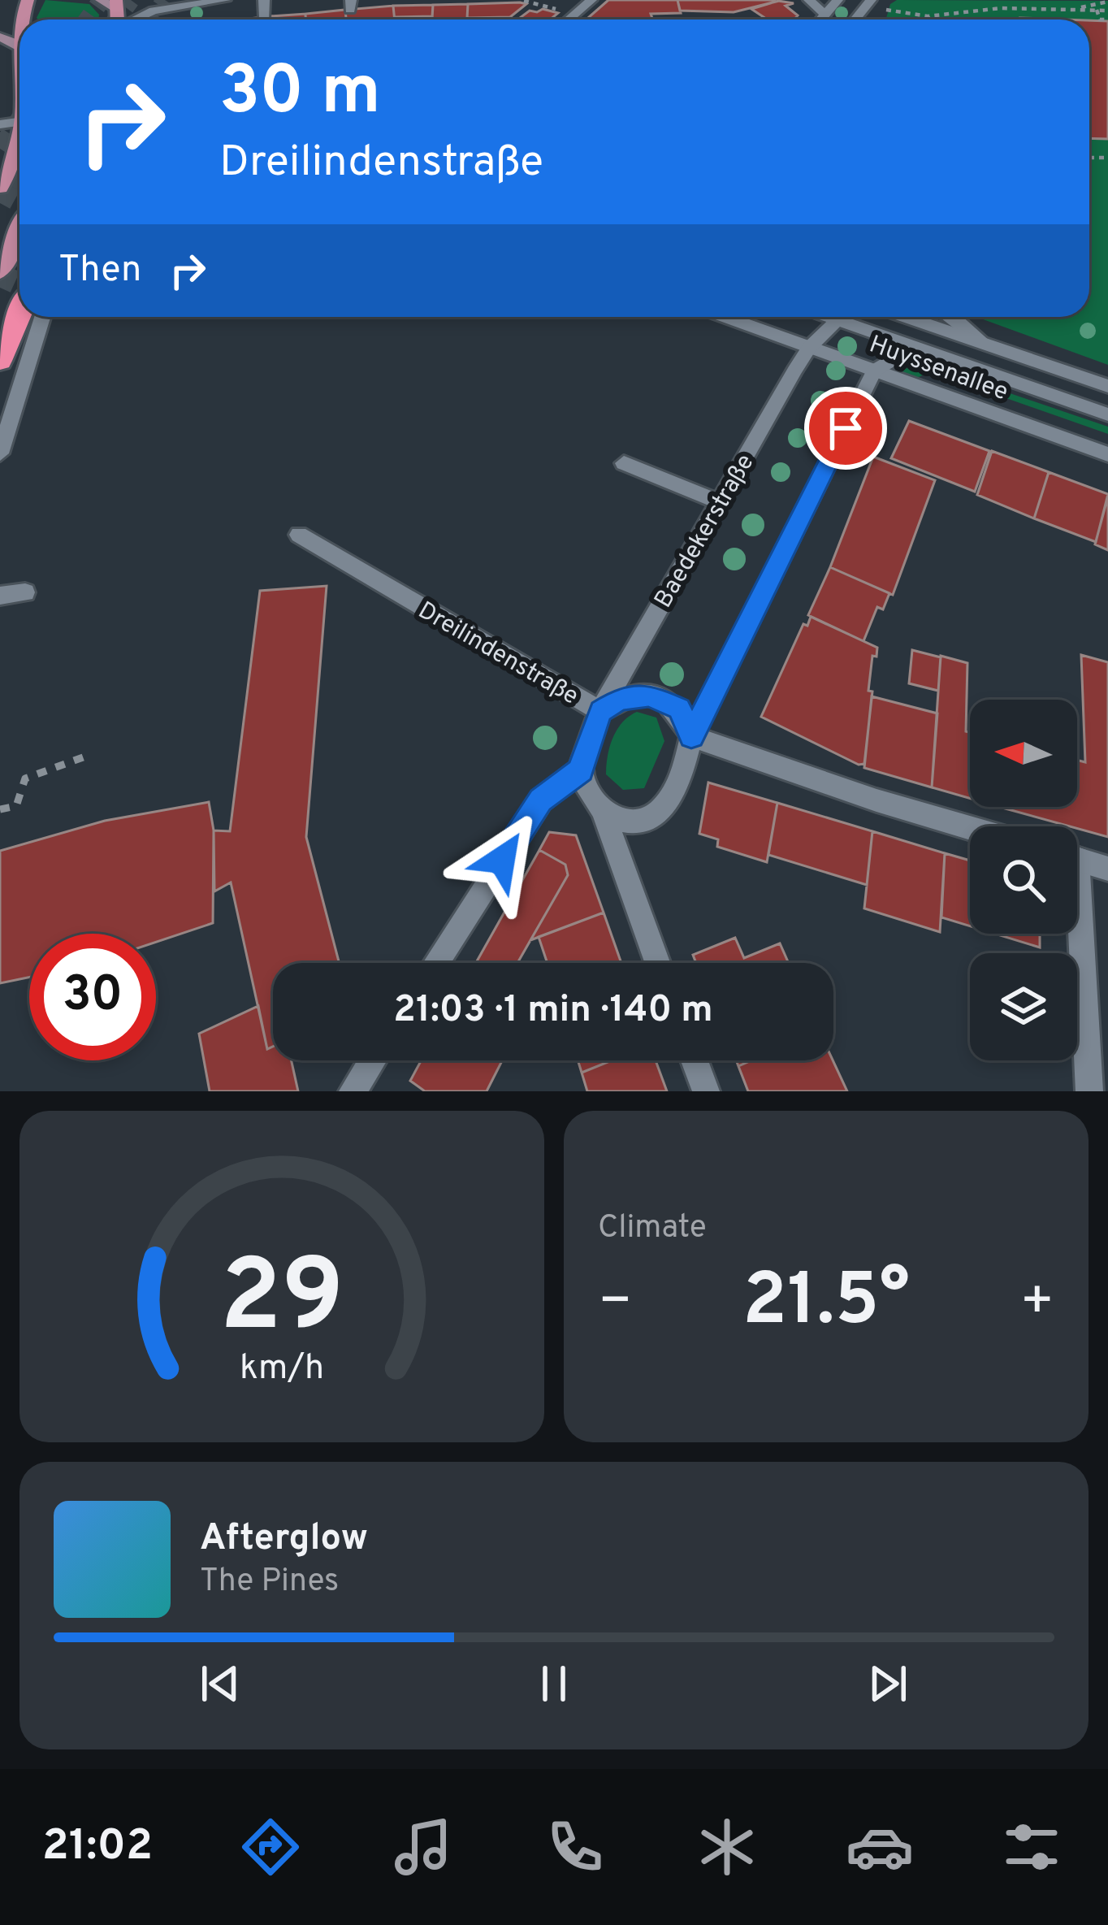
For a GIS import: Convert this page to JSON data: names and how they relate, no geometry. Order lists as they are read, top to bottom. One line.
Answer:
{"streets":{"street":["Huyssenallee","Baedekerstraße","Dreilindenstraße"]},"crossings":[["Huyssenallee","Baedekerstraße"],["Baedekerstraße","Dreilindenstraße"]],"north":"left","page":{"turn":["30 m","Dreilindenstraße"],"then":"Then","limit":"30","trip":"21:03 · 1 min · 140 m","tile":"Climate","heat":["−","21.5°","+"],"song":["Afterglow","The Pines"],"tabs":"21:02","gauge":["29","km/h"]}}
